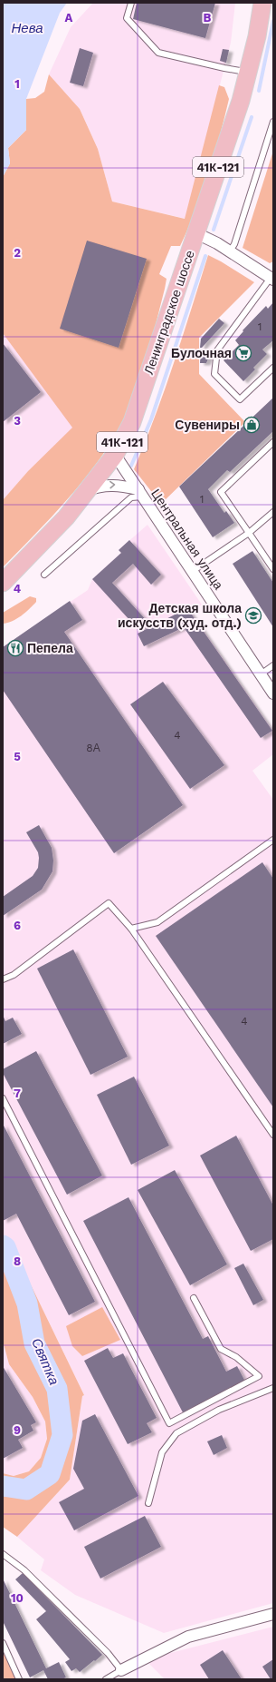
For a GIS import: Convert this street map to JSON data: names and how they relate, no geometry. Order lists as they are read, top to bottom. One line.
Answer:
{"streets":{"main road":["41К-121","Ленинградское шоссе"],"street":["Центральная улица"]},"crossings":[["Ленинградское шоссе","Центральная улица"]],"water":["Нева","Святка"],"places":{"supermarket":["Булочная"],"shop":["Сувениры"],"school or university":["Детская школа искусств (худ. отд.)"],"restaurant":["Пепела"]},"house_numbers":["1","1","4","8А","4"],"grid":{"columns":["A","B"],"rows":["1","2","3","4","5","6","7","8","9","10"]}}
